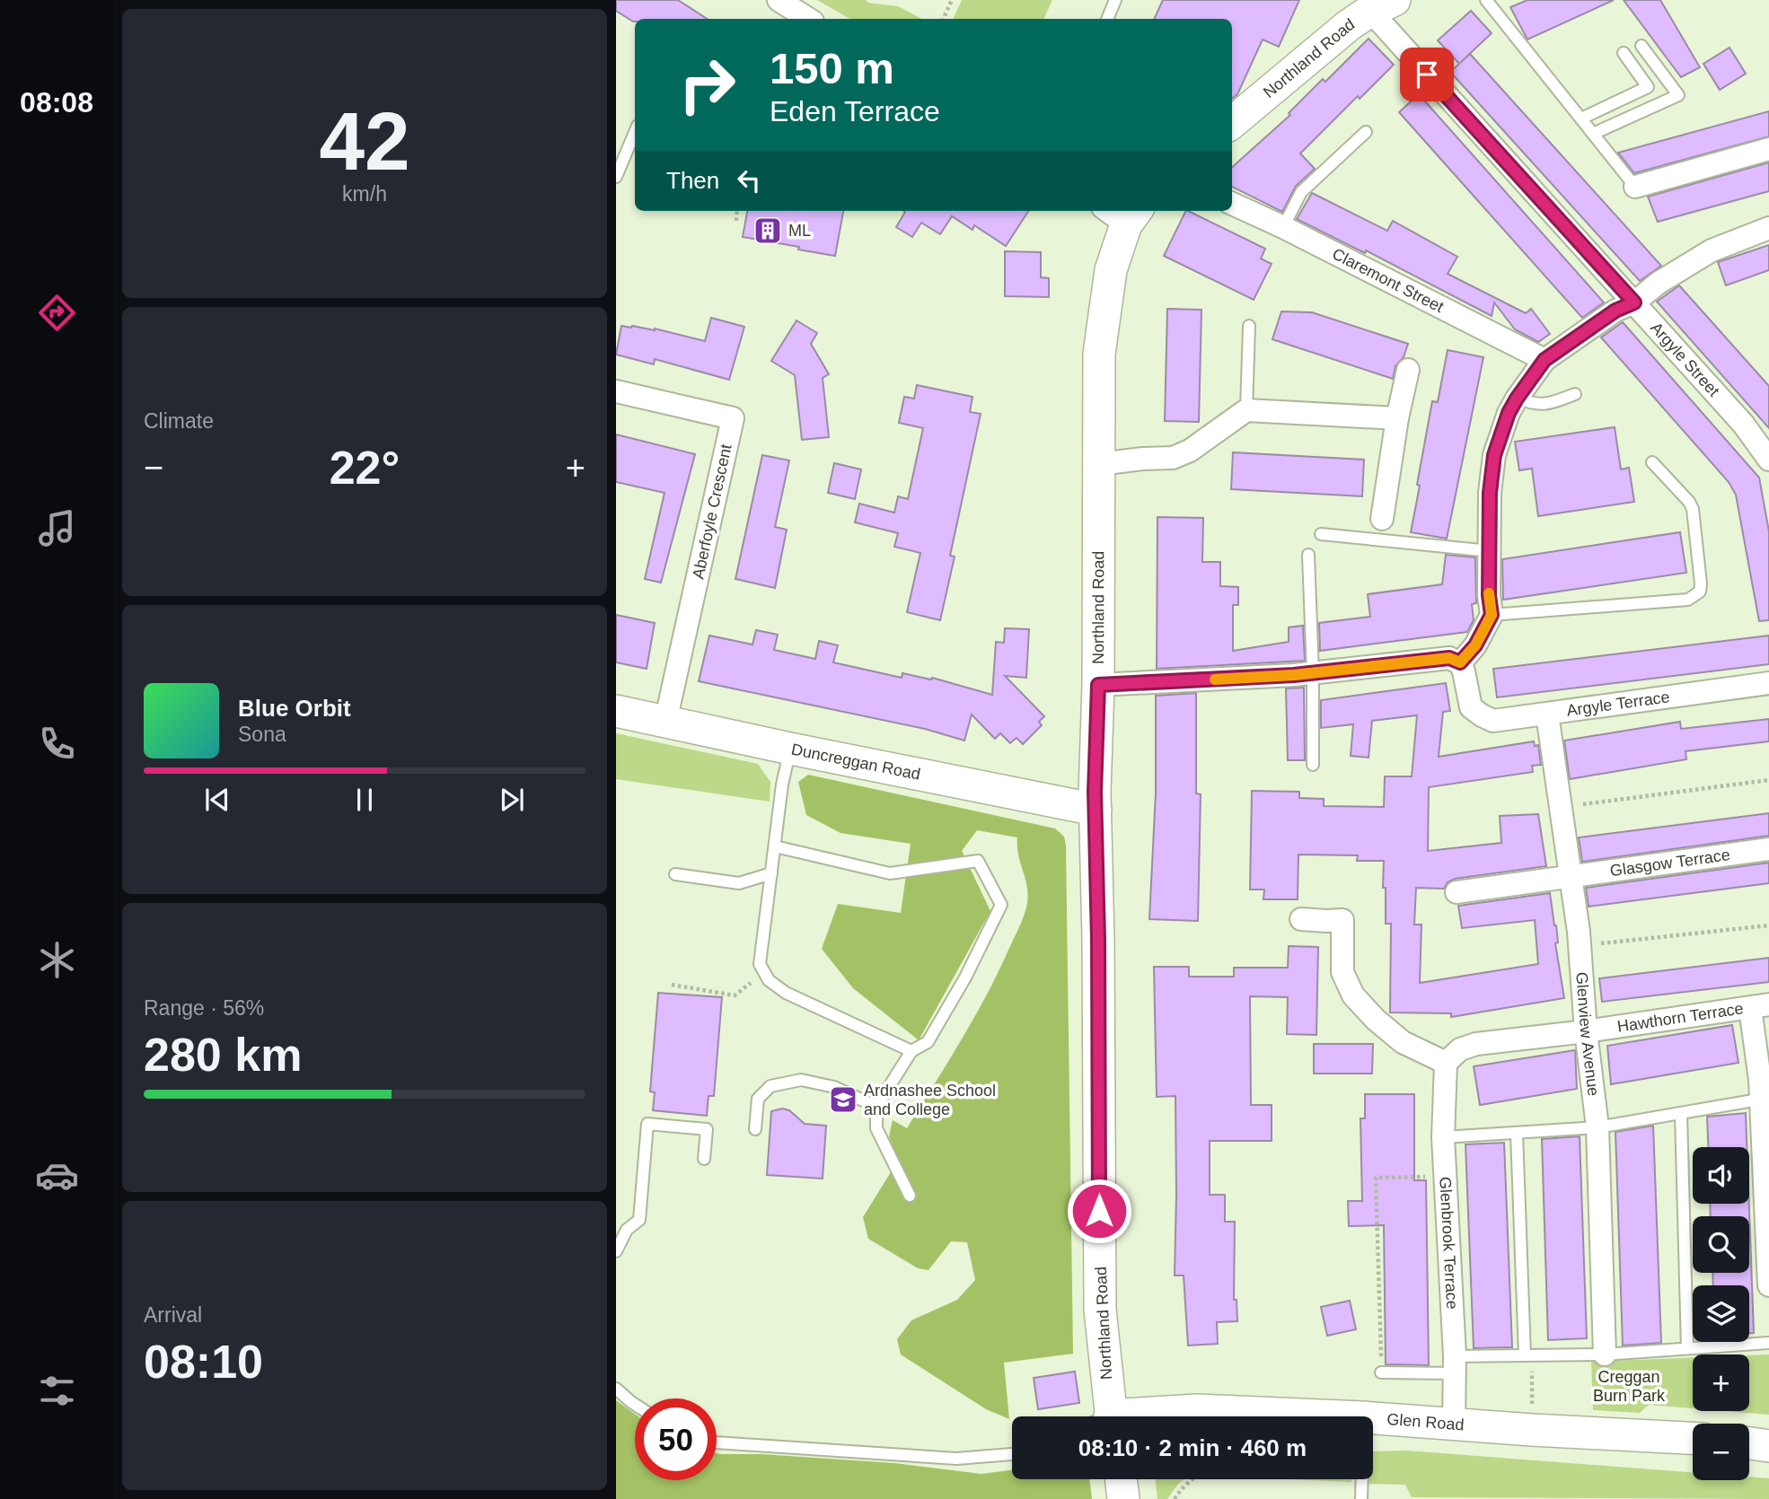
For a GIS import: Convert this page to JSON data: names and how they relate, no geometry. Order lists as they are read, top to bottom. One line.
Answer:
{"streets":{"main road":["Northland Road","Duncreggan Road","Glen Road"],"street":["Claremont Street","Argyle Street","Aberfoyle Crescent","Argyle Terrace","Glasgow Terrace","Hawthorn Terrace","Glenview Avenue","Glenbrook Terrace"]},"crossings":[["Northland Road","Argyle Street"],["Northland Road","Duncreggan Road"],["Aberfoyle Crescent","Duncreggan Road"],["Argyle Terrace","Glenview Avenue"],["Glasgow Terrace","Glenview Avenue"],["Hawthorn Terrace","Glenview Avenue"],["Hawthorn Terrace","Glenbrook Terrace"],["Glenbrook Terrace","Glen Road"]],"parks":["Creggan Burn Park"],"places":{"building":["ML"],"school or university":["Ardnashee School and College"]},"page":{"tabs":"08:08","tile":[["42","km/h"],"Climate",["Range · 56%","280 km"],["Arrival","08:10"]],"turn":["150 m","Eden Terrace"],"then":"Then","heat":["−","22°","+"],"song":["Blue Orbit","Sona"],"map_buttons":["+","−"],"limit":"50","trip":"08:10 · 2 min · 460 m"}}
